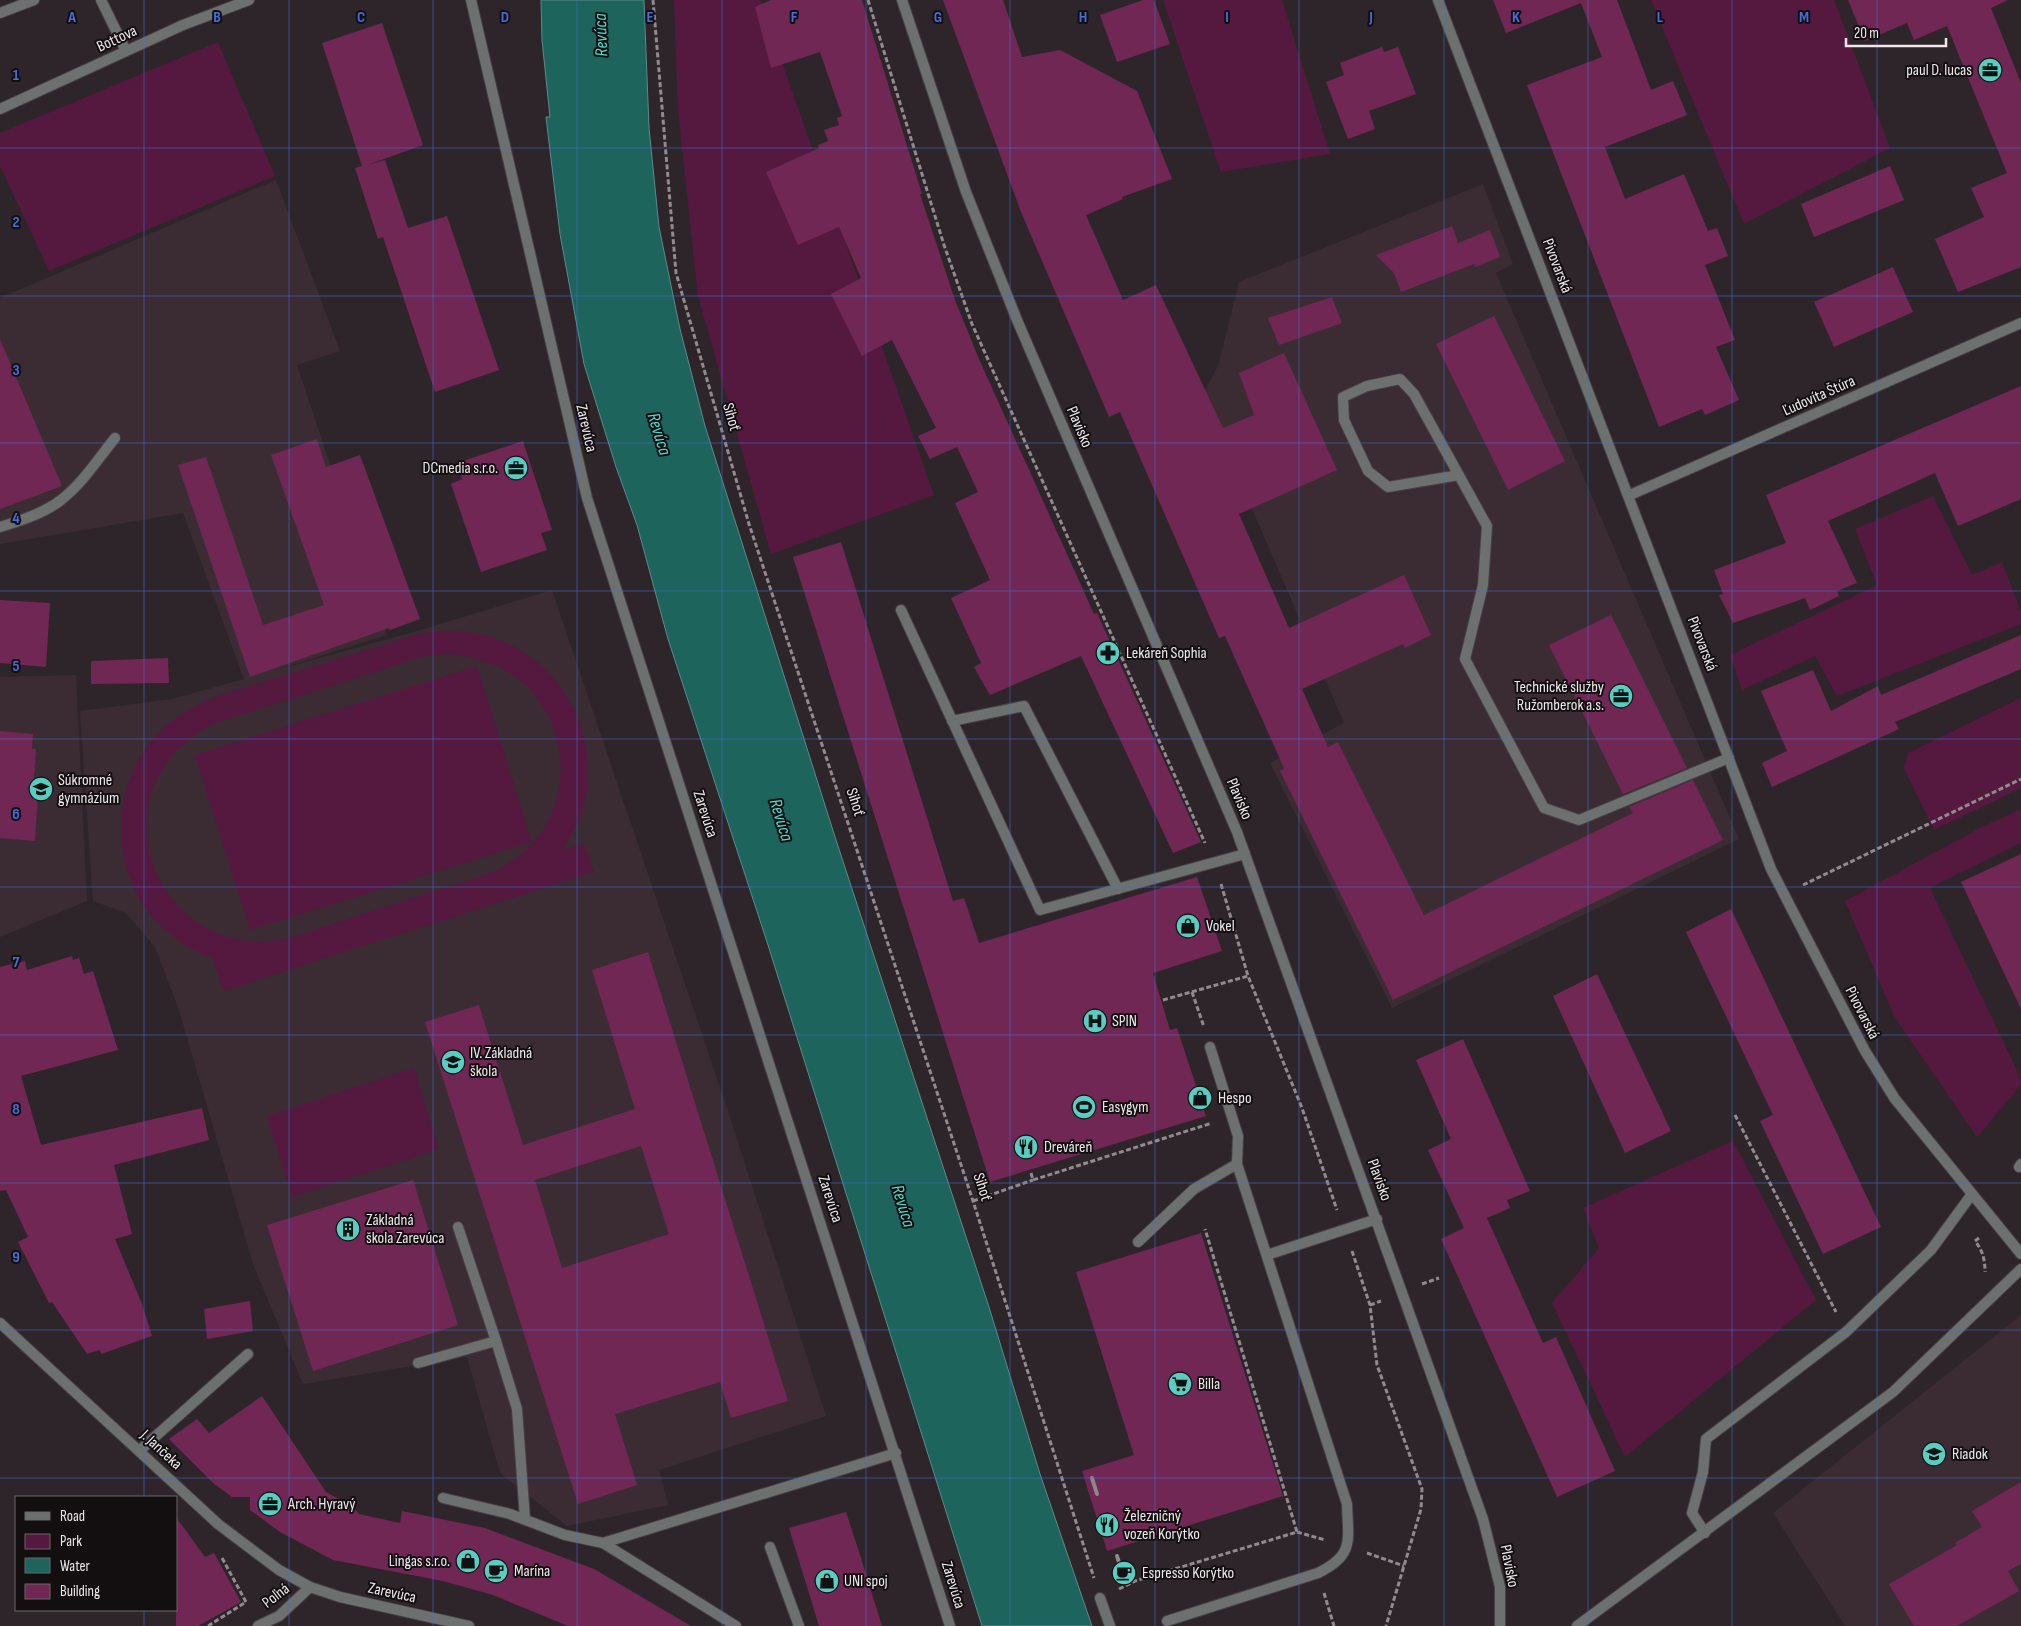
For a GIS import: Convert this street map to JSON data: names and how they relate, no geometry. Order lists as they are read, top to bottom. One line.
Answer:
{"streets":{"street":["Bottova","Pivovarská","Ľudovíta Štúra","Plavisko","Zarevúca","J. Jančeka","Poľná"],"path":["Sihoť"]},"crossings":[["Pivovarská","Ľudovíta Štúra"],["Zarevúca","J. Jančeka"],["Zarevúca","Poľná"],["J. Jančeka","Poľná"]],"water":["Revúca"],"places":{"office":["paul D. lucas","DCmedia s.r.o.","Technické služby Ružomberok a.s.","Arch. Hyravý"],"pharmacy":["Lekáreň Sophia"],"school or university":["Súkromné gymnázium","IV. Základná škola","Riadok"],"shop":["Vokel","Hespo","Lingas s.r.o.","UNI spoj"],"hospital":["SPIN"],"sports":["Easygym"],"restaurant":["Dreváreň","Železničný vozeň Korýtko"],"building":["Základná škola Zarevúca"],"supermarket":["Billa"],"cafe":["Marína","Espresso Korýtko"]},"legend":["Road","Park","Water","Building"],"scale_bar":"20 m","grid":{"columns":["A","B","C","D","E","F","G","H","I","J","K","L","M"],"rows":["1","2","3","4","5","6","7","8","9"]}}
